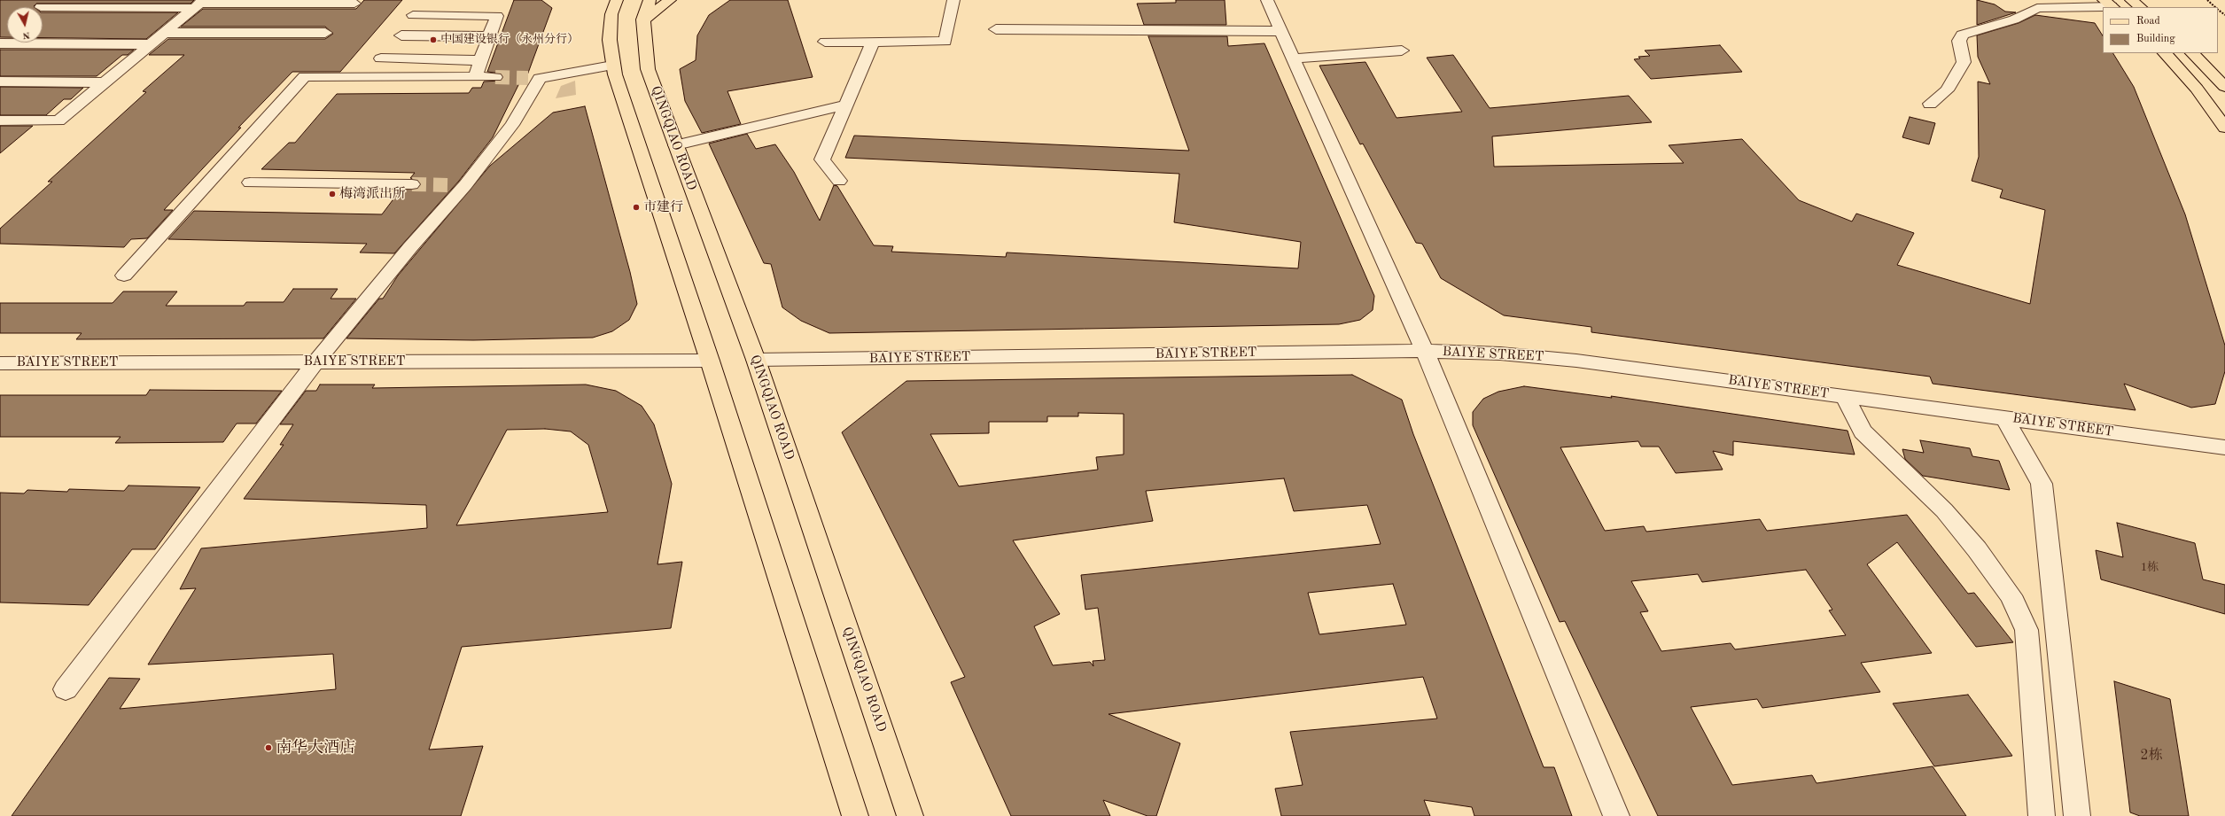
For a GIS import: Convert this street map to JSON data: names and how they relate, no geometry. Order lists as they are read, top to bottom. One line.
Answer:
{"streets":{"main road":["QINGQIAO ROAD"],"street":["BAIYE STREET"]},"crossings":[["QINGQIAO ROAD","BAIYE STREET"]],"places":["中国建设银行（永州分行）","梅湾派出所","市建行","南华大酒店"],"house_numbers":["1栋","2栋"],"legend":["Road","Building"],"north":"bottom"}
